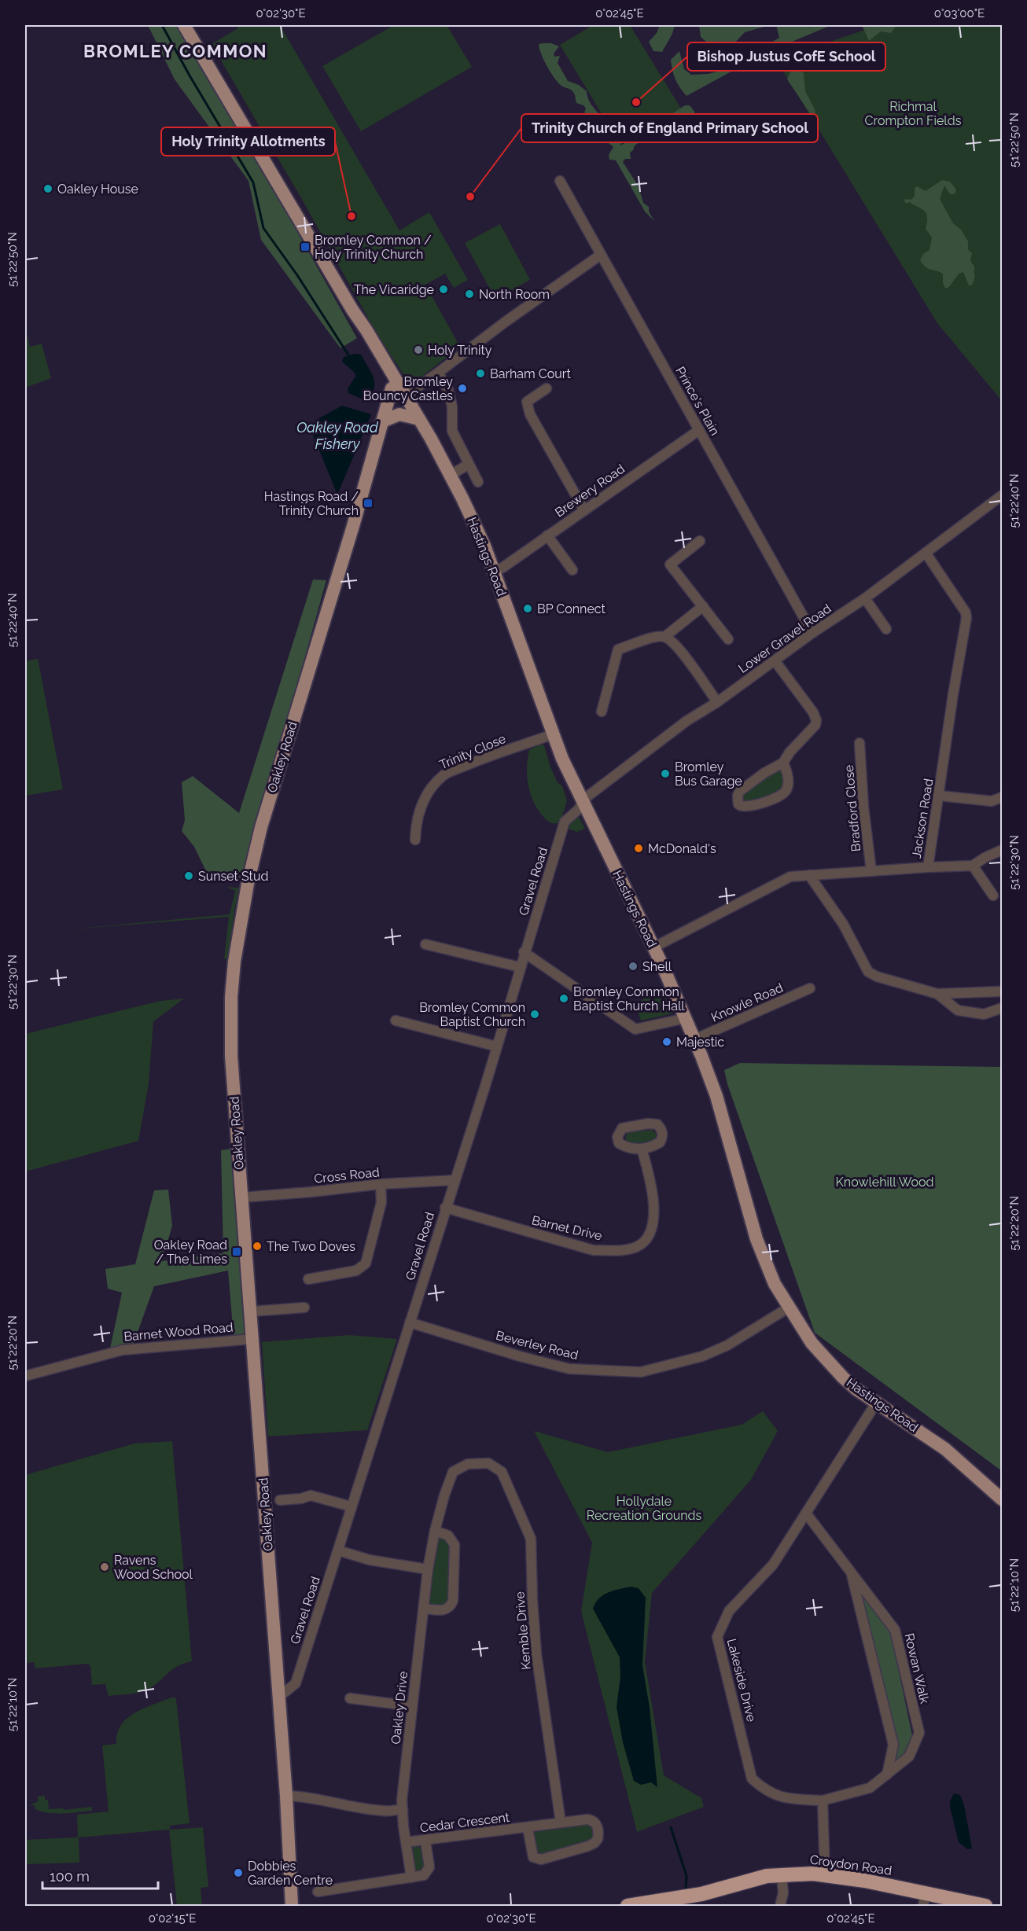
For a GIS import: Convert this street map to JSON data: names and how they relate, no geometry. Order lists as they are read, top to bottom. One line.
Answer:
{"streets":{"highway":["Croydon Road"],"main road":["Hastings Road","Oakley Road"],"street":["Prince's Plain","Brewery Road","Lower Gravel Road","Trinity Close","Bradford Close","Jackson Road","Gravel Road","Knowle Road","Cross Road","Barnet Drive","Barnet Wood Road","Beverley Road","Kemble Drive","Rowan Walk","Lakeside Drive","Oakley Drive","Cedar Crescent"]},"crossings":[["Prince's Plain","Brewery Road"],["Prince's Plain","Lower Gravel Road"],["Brewery Road","Hastings Road"],["Hastings Road","Lower Gravel Road"],["Hastings Road","Trinity Close"],["Hastings Road","Oakley Road"],["Hastings Road","Jackson Road"],["Hastings Road","Gravel Road"],["Hastings Road","Knowle Road"],["Hastings Road","Beverley Road"],["Hastings Road","Lakeside Drive"],["Lower Gravel Road","Jackson Road"],["Lower Gravel Road","Gravel Road"],["Oakley Road","Gravel Road"],["Oakley Road","Cross Road"],["Oakley Road","Barnet Wood Road"],["Bradford Close","Jackson Road"],["Gravel Road","Cross Road"],["Gravel Road","Barnet Drive"],["Gravel Road","Beverley Road"],["Kemble Drive","Oakley Drive"],["Kemble Drive","Cedar Crescent"],["Rowan Walk","Lakeside Drive"],["Oakley Drive","Cedar Crescent"]],"districts":["BROMLEY COMMON"],"water":["Oakley Road Fishery"],"parks":["Richmal Crompton Fields","Knowlehill Wood","Hollydale Recreation Grounds"],"places":{"other":["Bishop Justus CofE School","Oakley House","Trinity Church of England Primary School","Holy Trinity Allotments","The Vicaridge","North Room","Holy Trinity","Barham Court","Bromley Bouncy Castles","BP Connect","Bromley Bus Garage","McDonald's","Sunset Stud","Shell","Bromley Common Baptist Church Hall","Bromley Common Baptist Church","Majestic","The Two Doves","Ravens Wood School","Dobbies Garden Centre"],"transit":["Bromley Common / Holy Trinity Church","Hastings Road / Trinity Church","Oakley Road / The Limes"]},"scale_bar":"100 m","coordinates":["0°02'30\"E","0°02'45\"E","0°03'00\"E","51°22'50\"N","51°22'40\"N","51°22'30\"N","51°22'20\"N","51°22'10\"N","0°02'15\"E"]}
